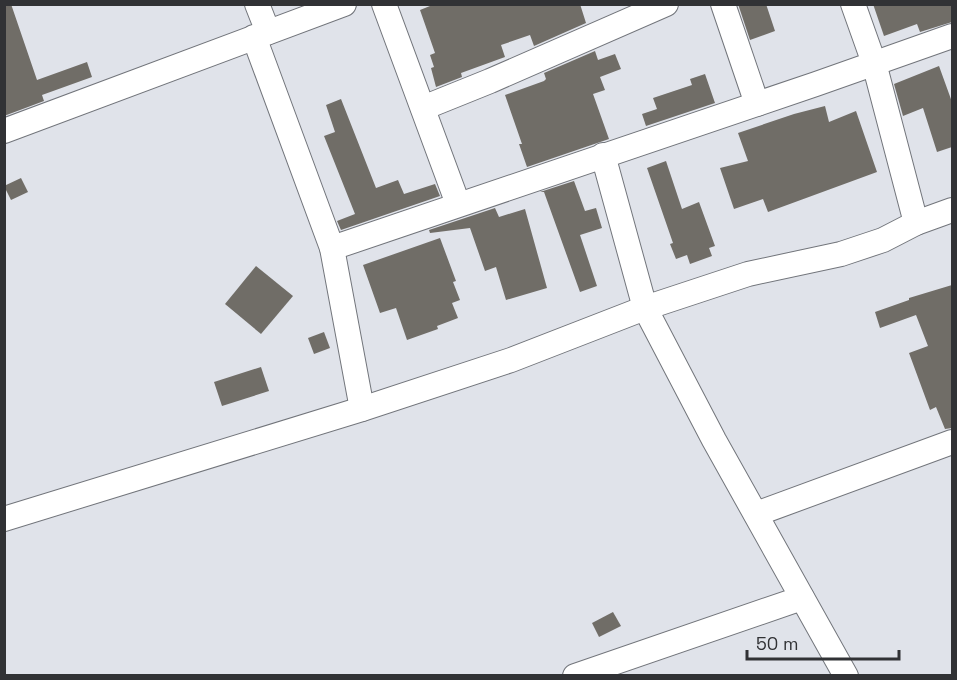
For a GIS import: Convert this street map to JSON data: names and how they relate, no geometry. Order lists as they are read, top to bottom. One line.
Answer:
{"scale_bar":"50 m"}
